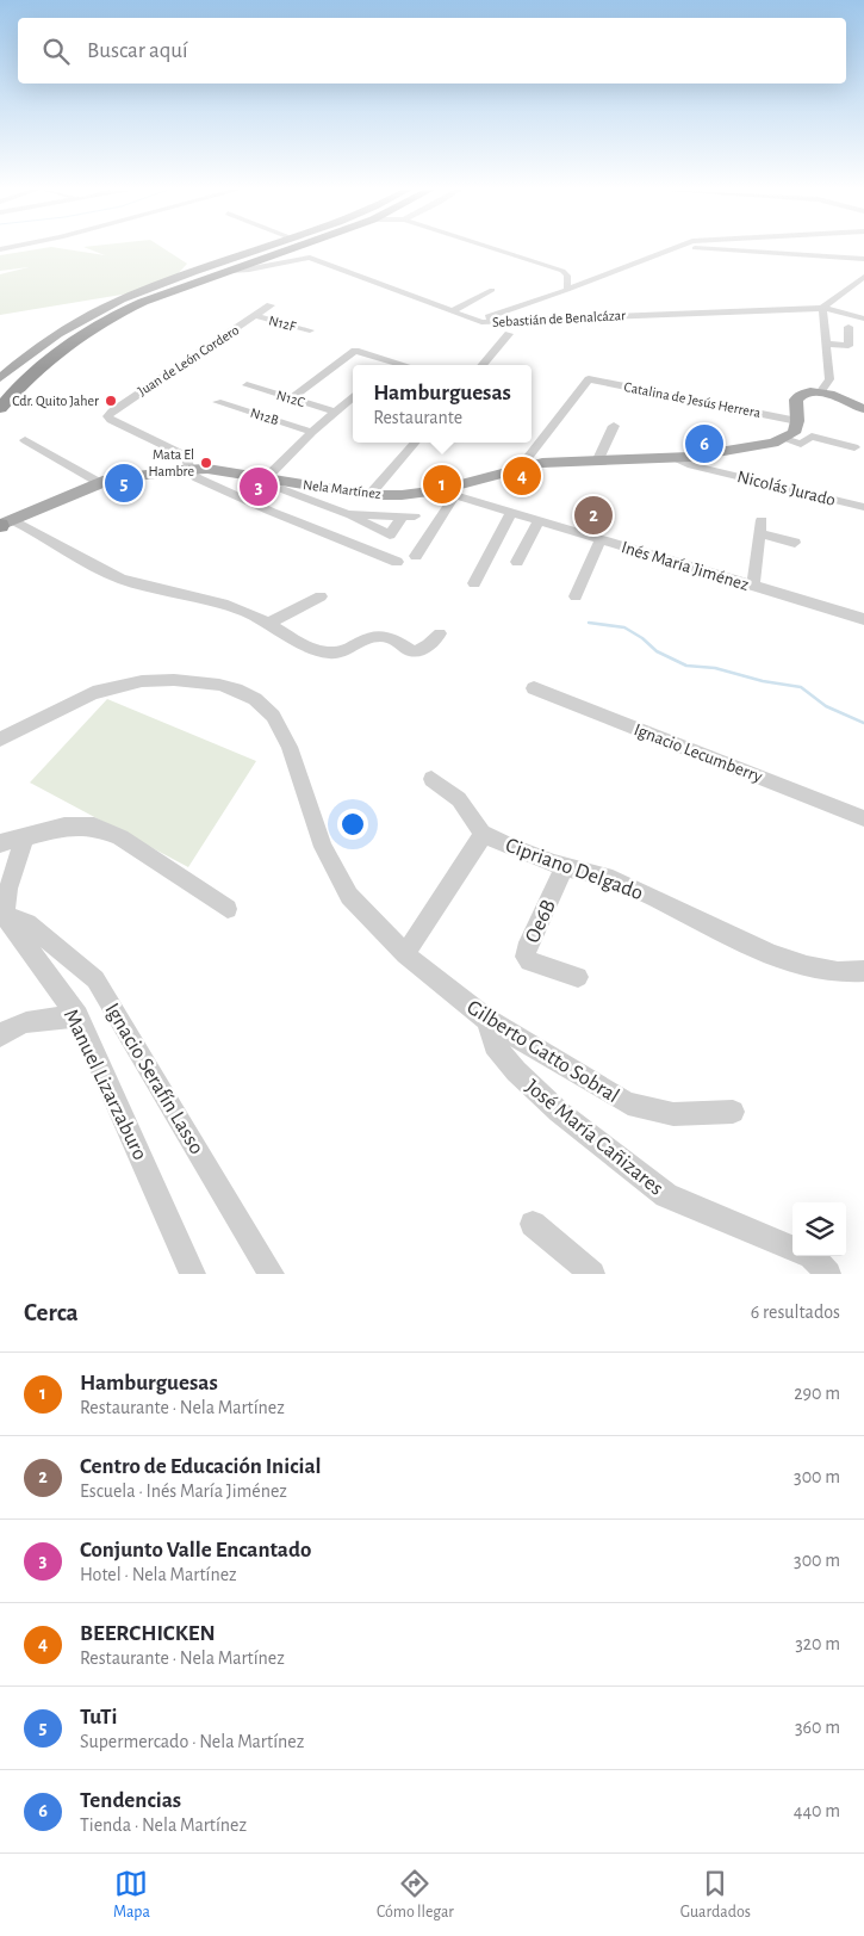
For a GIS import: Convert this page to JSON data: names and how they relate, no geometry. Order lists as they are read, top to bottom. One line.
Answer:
{"streets":{"main road":["Nela Martínez"],"street":["Sebastián de Benalcázar","N12F","Juan de León Cordero","N12C","Catalina de Jesús Herrera","N12B","Nicolás Jurado","Inés María Jiménez","Ignacio Lecumberry","Cipriano Delgado","Oe6B","Gilberto Gatto Sobral","Ignacio Serafín Lasso","Manuel Lizarzaburo","José María Cañizares"]},"crossings":[["N12F","Juan de León Cordero"],["Juan de León Cordero","Nela Martínez"],["Catalina de Jesús Herrera","Nela Martínez"],["Nicolás Jurado","Nela Martínez"],["Nela Martínez","Inés María Jiménez"],["Cipriano Delgado","Oe6B"],["Cipriano Delgado","Gilberto Gatto Sobral"],["Gilberto Gatto Sobral","José María Cañizares"],["Ignacio Serafín Lasso","Manuel Lizarzaburo"]],"places":["Cdr. Quito Jaher","Mata El Hambre"],"page":{"search":"Buscar aquí","popup":["Hamburguesas","Restaurante"],"pins":["6","4","5","1","3","2"],"heading":["Cerca","6 resultados"],"list":[{"mark":"1","name":"Hamburguesas","note":"Restaurante · Nela Martínez","value":"290 m"},{"mark":"2","name":"Centro de Educación Inicial","note":"Escuela · Inés María Jiménez","value":"300 m"},{"mark":"3","name":"Conjunto Valle Encantado","note":"Hotel · Nela Martínez","value":"300 m"},{"mark":"4","name":"BEERCHICKEN","note":"Restaurante · Nela Martínez","value":"320 m"},{"mark":"5","name":"TuTi","note":"Supermercado · Nela Martínez","value":"360 m"},{"mark":"6","name":"Tendencias","note":"Tienda · Nela Martínez","value":"440 m"}],"nav":["Mapa","Cómo llegar","Guardados"]}}
